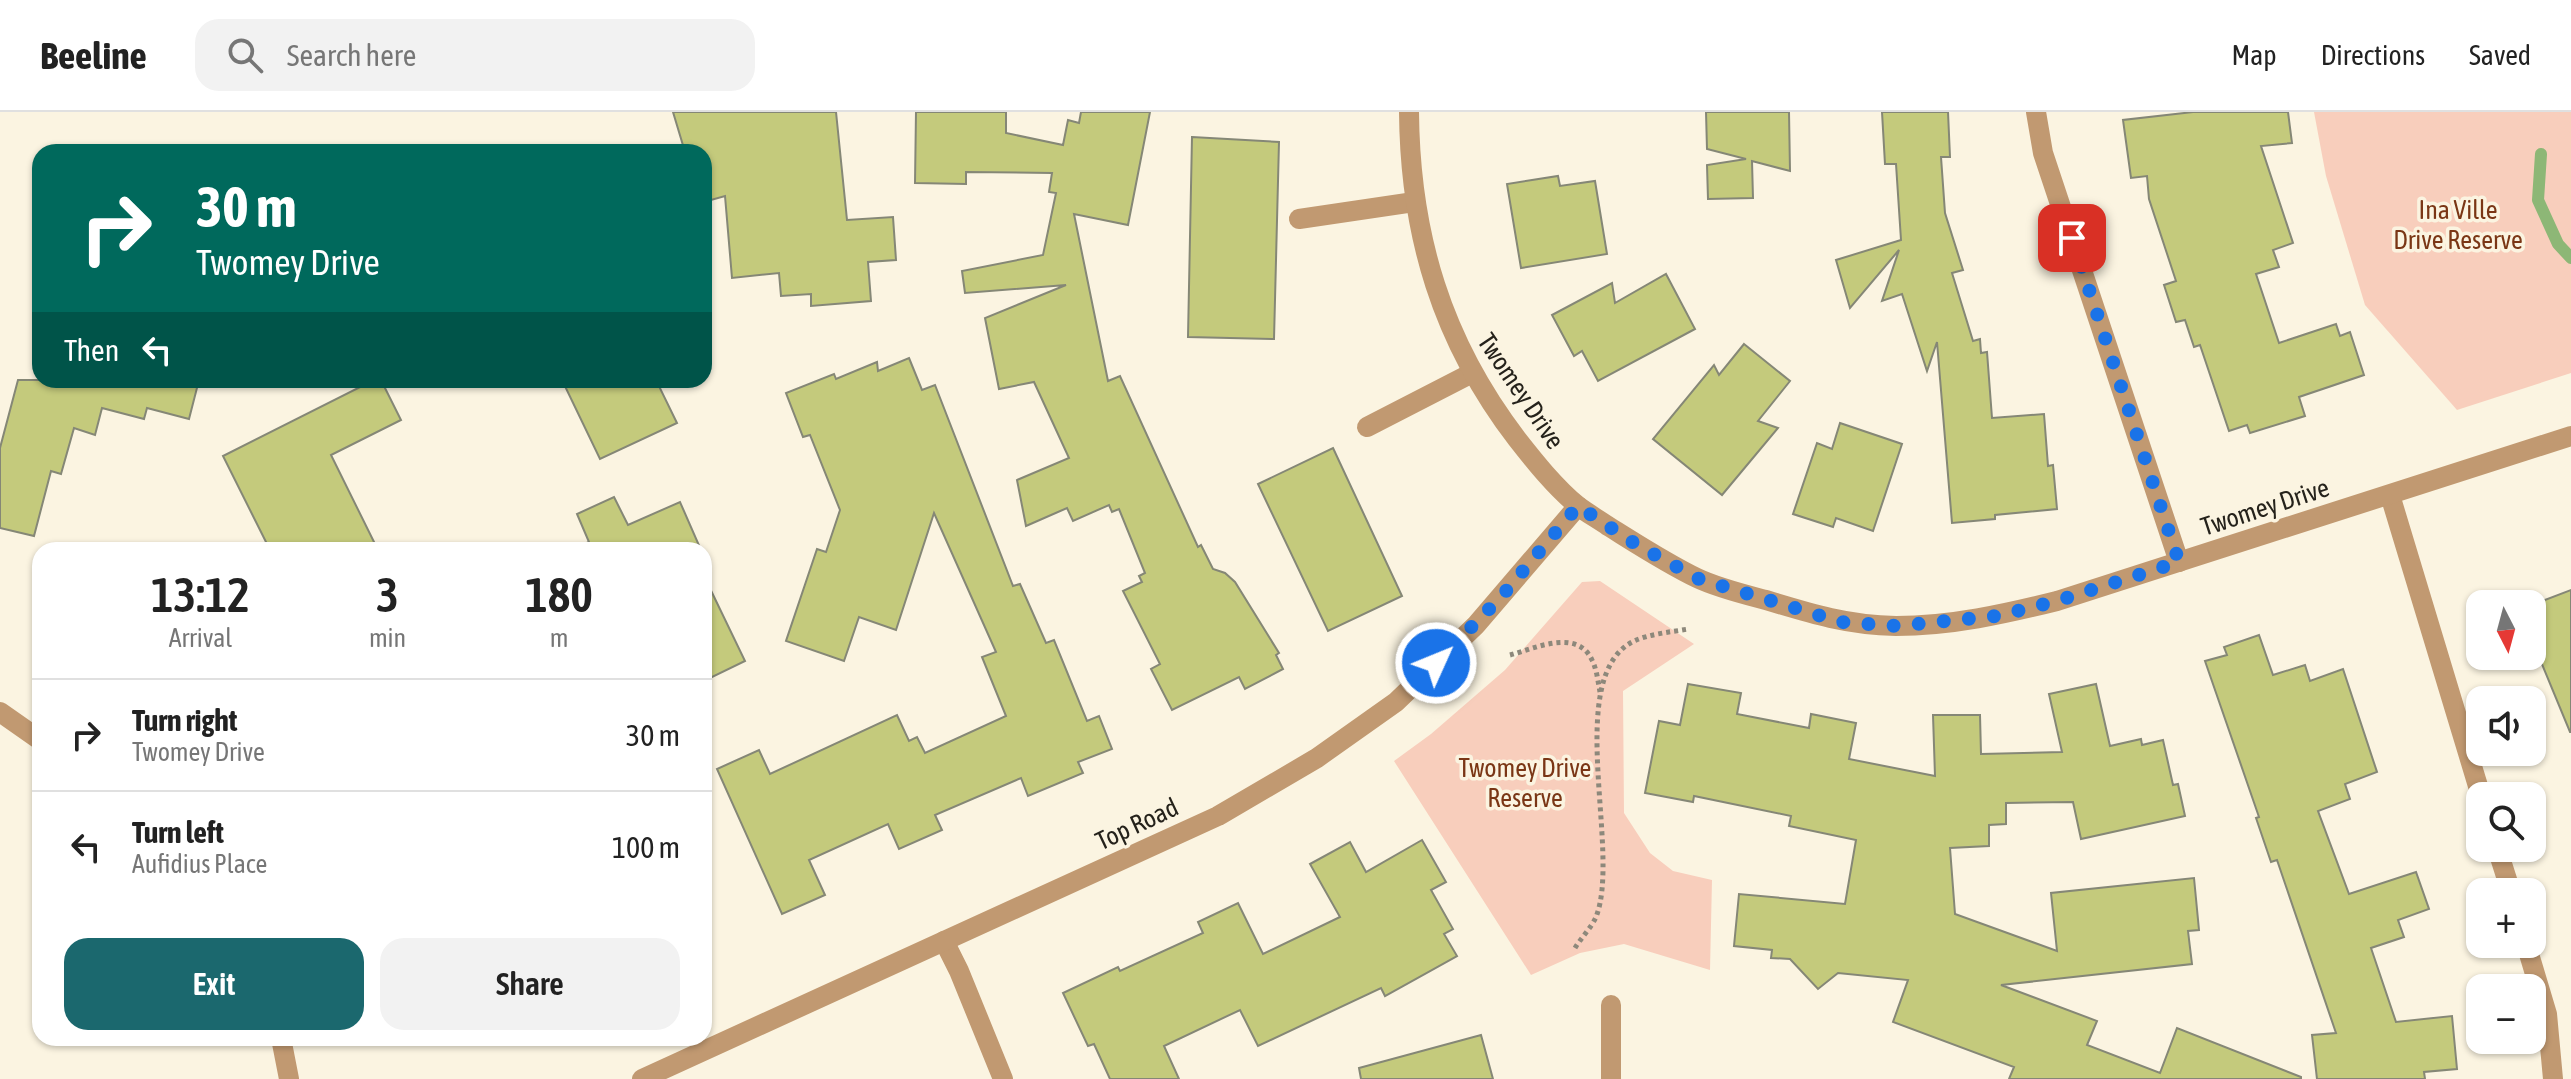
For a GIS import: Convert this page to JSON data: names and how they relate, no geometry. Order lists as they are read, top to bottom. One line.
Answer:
{"streets":{"street":["Twomey Drive","Top Road"]},"crossings":[["Twomey Drive","Top Road"]],"parks":["Ina Ville Drive Reserve","Twomey Drive Reserve"],"north":"bottom","page":{"header":"Beeline","search":"Search here","nav":["Map","Directions","Saved"],"turn":["30 m","Twomey Drive"],"then":"Then","eta":["13:12","Arrival","3","min","180","m"],"map_buttons":["+","−"],"list":[{"name":"Turn right","note":"Twomey Drive","value":"30 m"},{"name":"Turn left","note":"Aufidius Place","value":"100 m"}],"buttons":["Exit","Share"]}}
